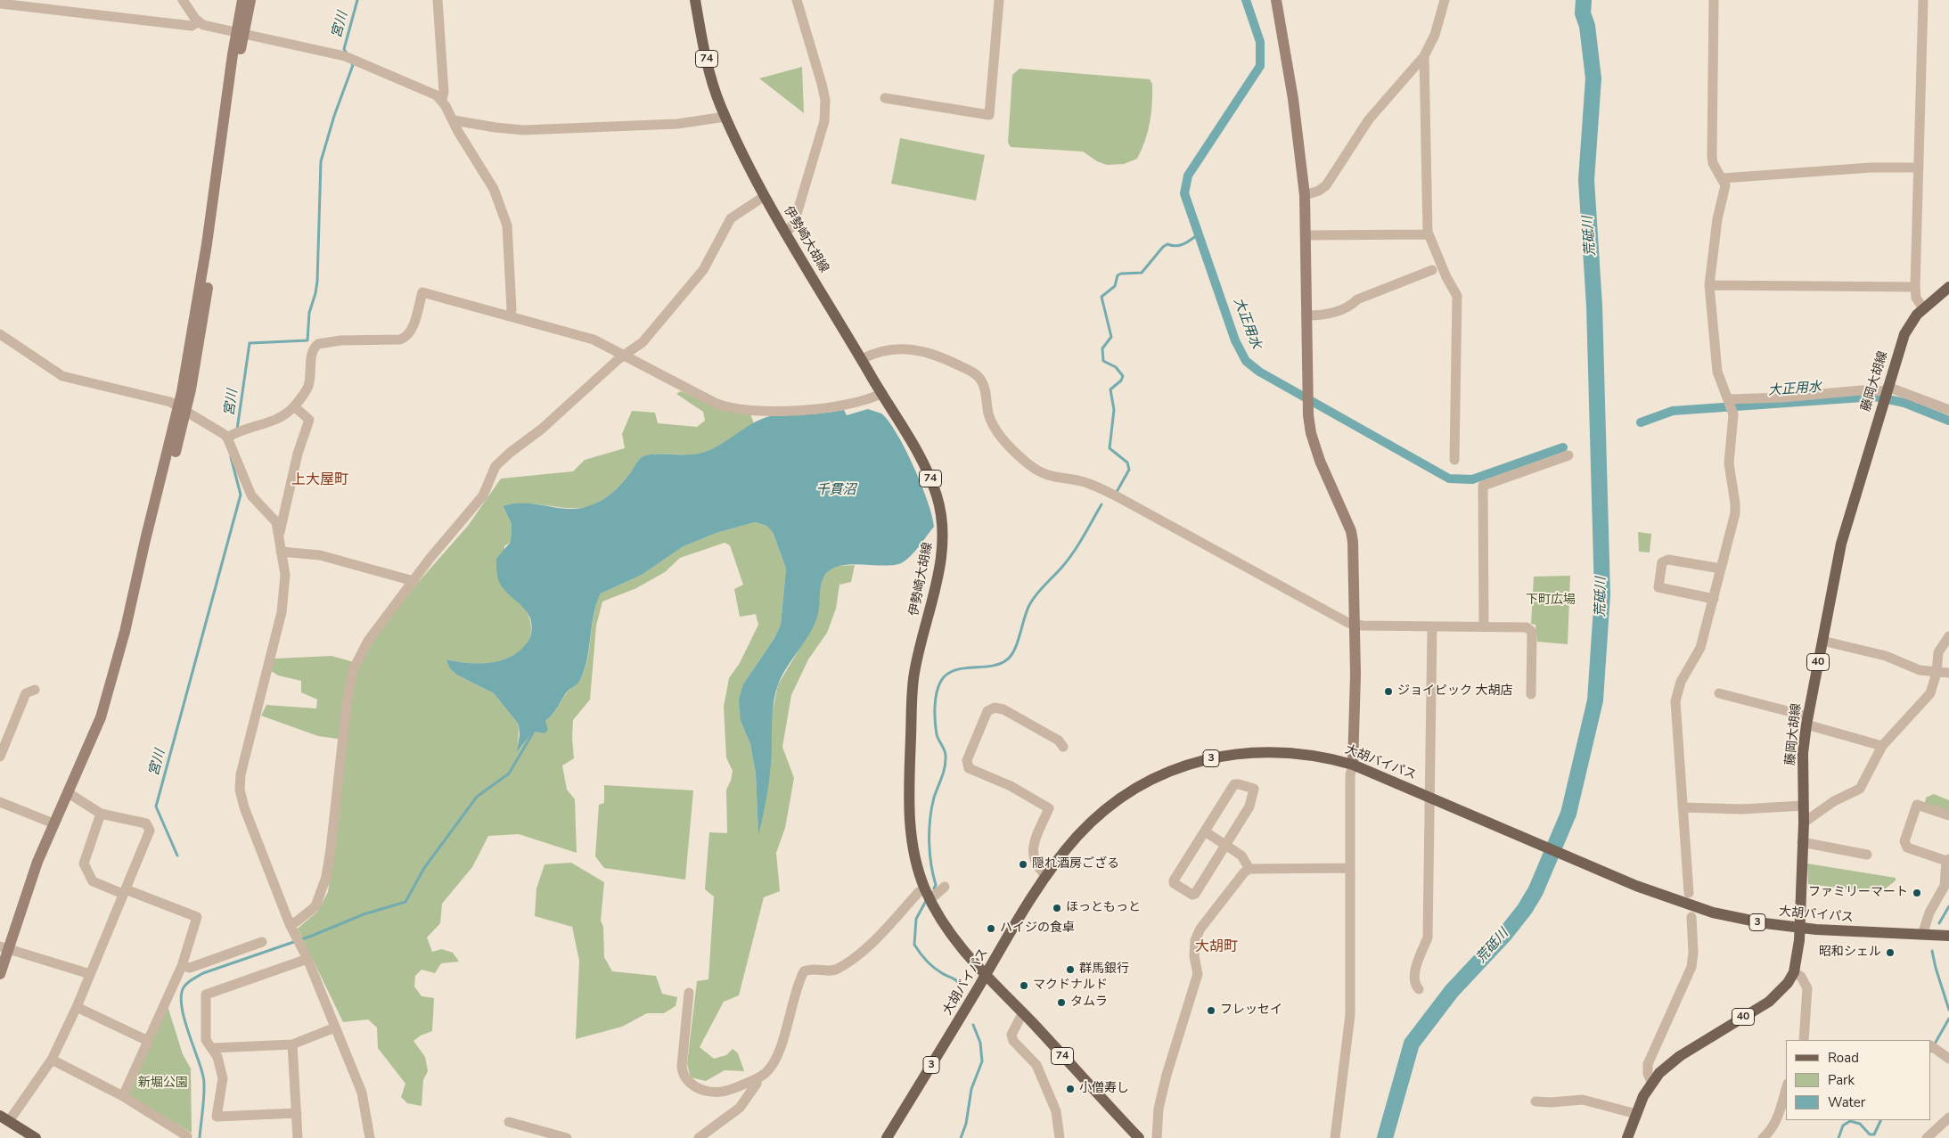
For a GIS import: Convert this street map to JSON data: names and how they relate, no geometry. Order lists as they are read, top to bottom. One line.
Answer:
{"streets":{"main road":["74","伊勢崎大胡線","藤岡大胡線","40","3","大胡バイパス"]},"crossings":[["伊勢崎大胡線","大胡バイパス"],["藤岡大胡線","40"],["藤岡大胡線","大胡バイパス"]],"districts":["上大屋町","大胡町"],"water":["宮川","荒砥川","大正用水","千貫沼"],"parks":["下町広場","新堀公園"],"places":["ジョイピック 大胡店","隠れ酒房ござる","ファミリーマート","ほっともっと","ハイジの食卓","昭和シェル","群馬銀行","マクドナルド","タムラ","フレッセイ","小僧寿し"],"legend":["Road","Park","Water"]}
